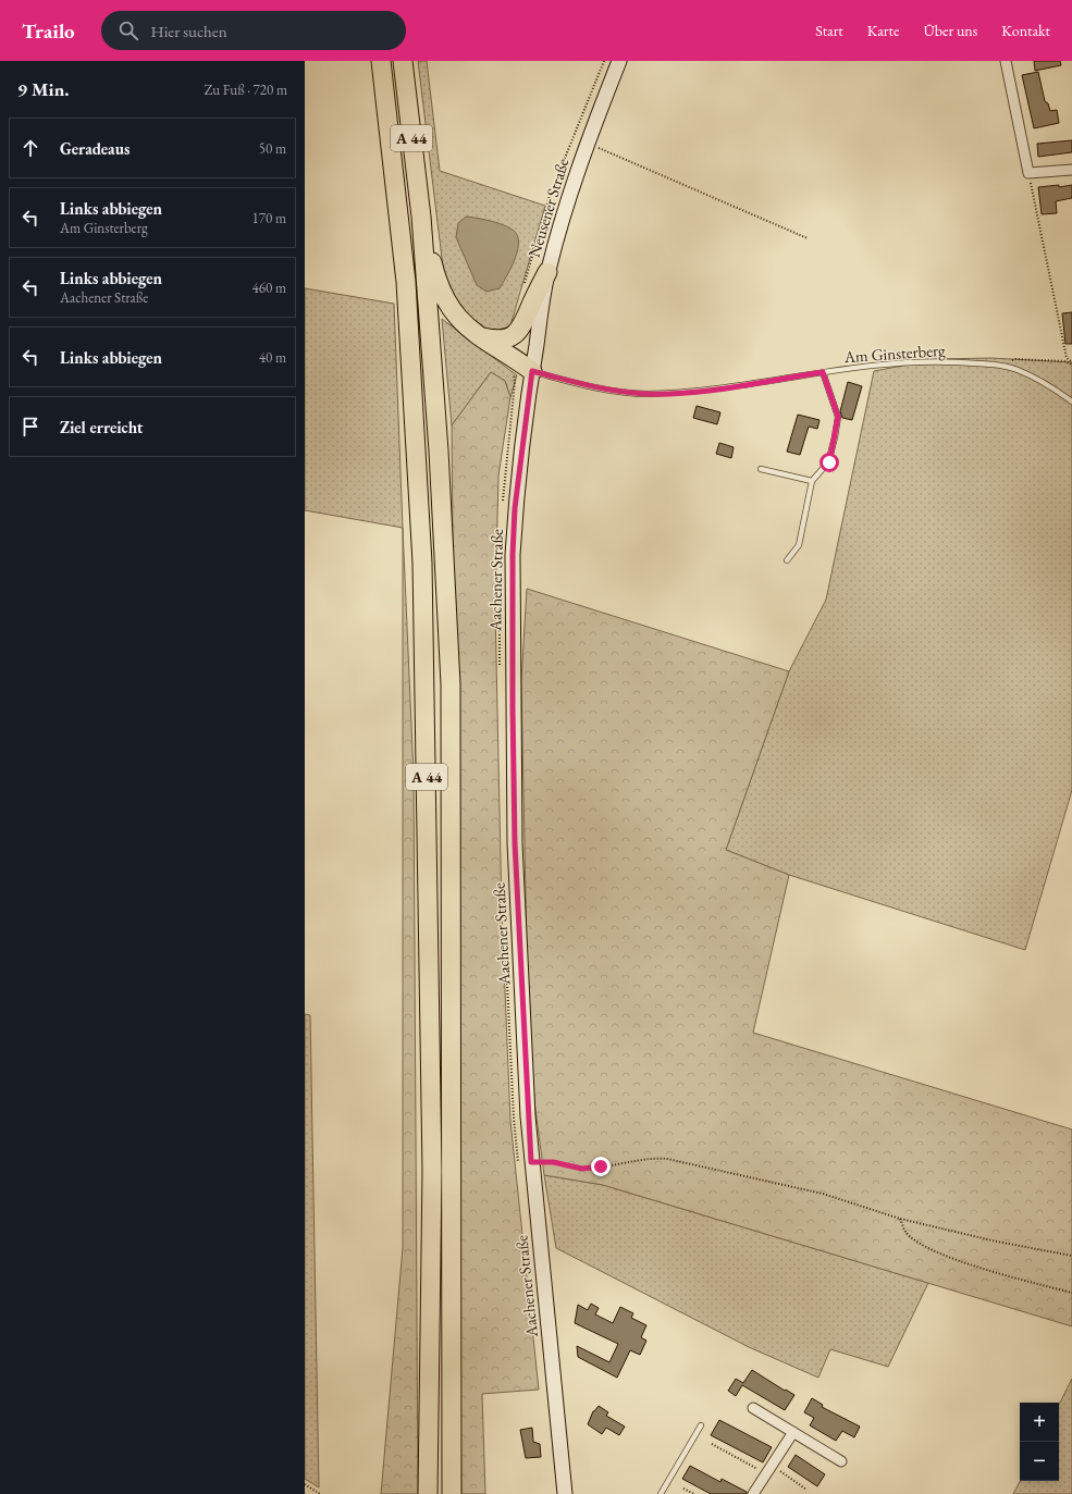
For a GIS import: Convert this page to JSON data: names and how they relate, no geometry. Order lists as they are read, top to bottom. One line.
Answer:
{"streets":{"highway":["A 44"],"main road":["Neusener Straße","Aachener Straße"],"lane":["Am Ginsterberg"]},"crossings":[["Neusener Straße","Am Ginsterberg"],["Neusener Straße","Aachener Straße"],["Am Ginsterberg","Aachener Straße"]],"page":{"header":"Trailo","search":"Hier suchen","nav":["Start","Karte","Über uns","Kontakt"],"heading":["9 Min.","Zu Fuß · 720 m"],"list":[["Geradeaus","50 m"],["Links abbiegen","Am Ginsterberg","170 m"],["Links abbiegen","Aachener Straße","460 m"],["Links abbiegen","40 m"],"Ziel erreicht"],"map_buttons":["+","−"]}}
